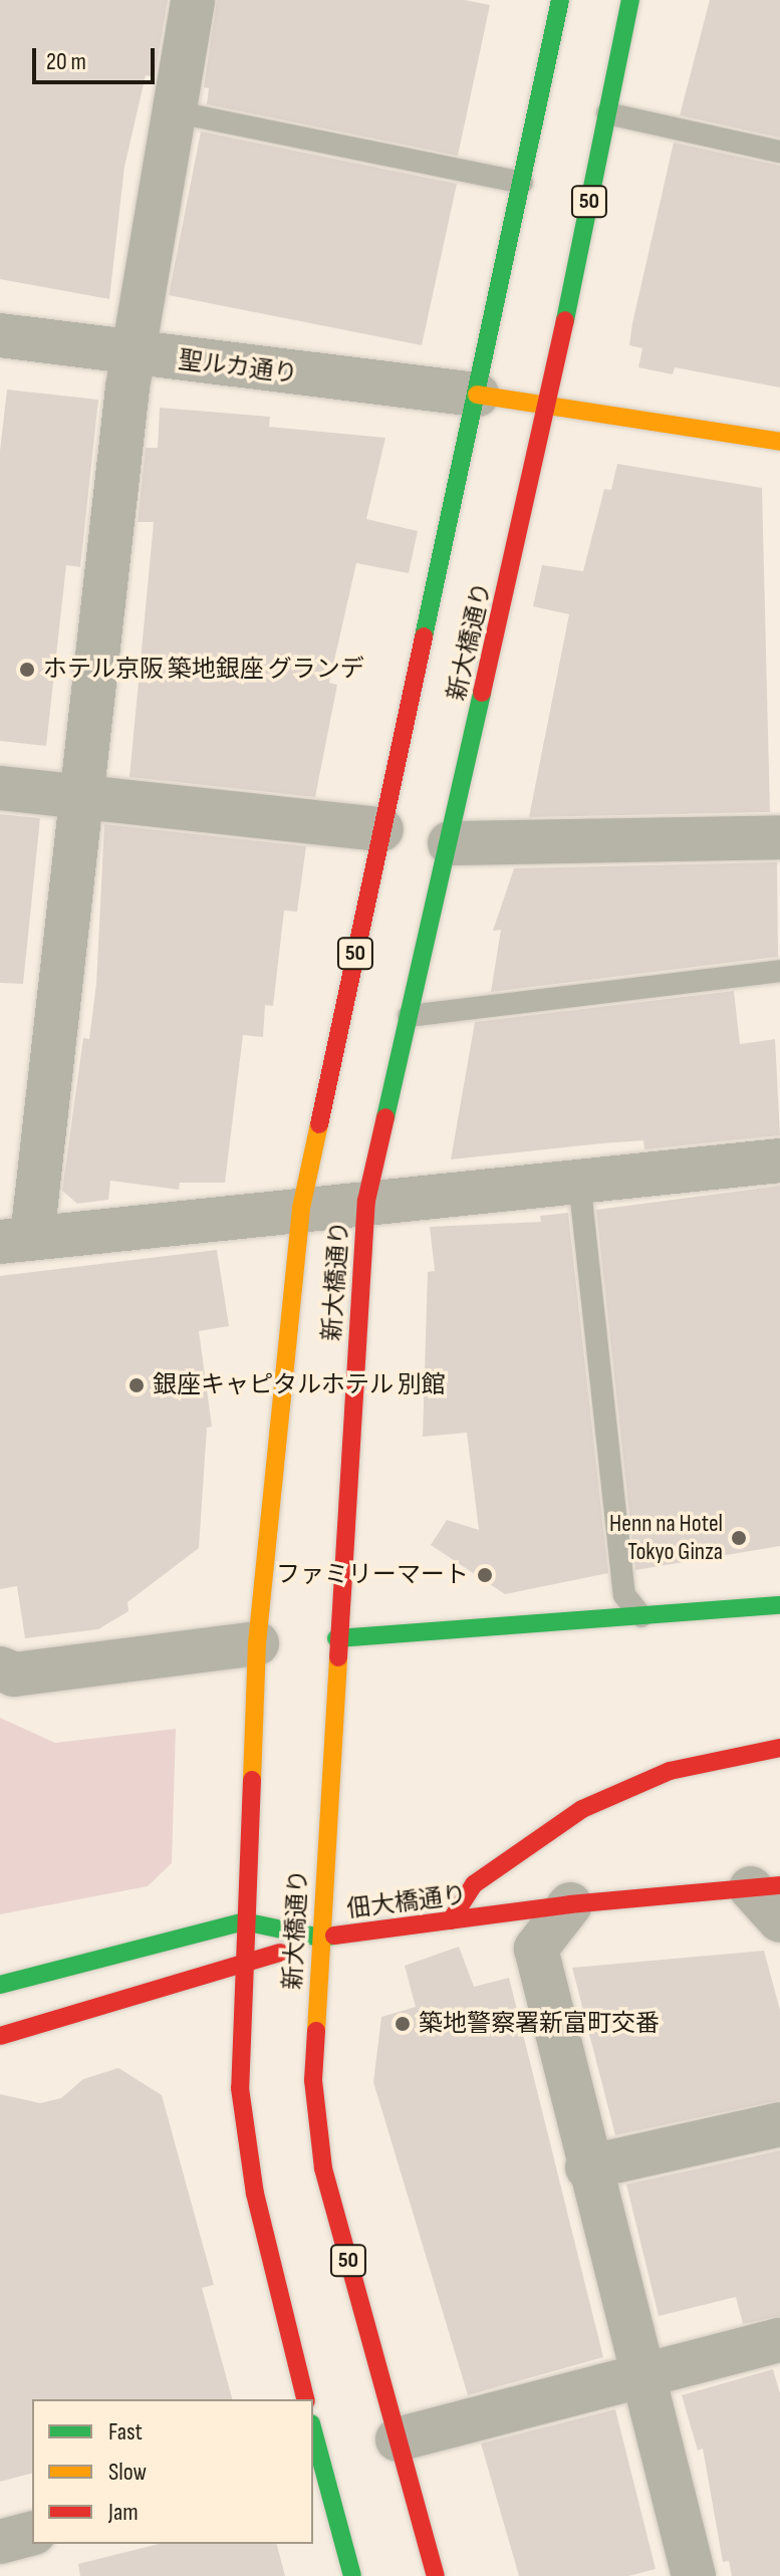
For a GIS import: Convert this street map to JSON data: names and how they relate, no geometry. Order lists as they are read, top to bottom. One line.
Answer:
{"streets":{"main road":["50","新大橋通り","佃大橋通り"],"street":["聖ルカ通り"]},"crossings":[["聖ルカ通り","新大橋通り"],["新大橋通り","佃大橋通り"]],"places":["ホテル京阪 築地銀座 グランデ","銀座キャピタルホテル 別館","Henn na Hotel Tokyo Ginza","ファミリーマート","築地警察署新富町交番"],"legend":["Fast","Slow","Jam"],"scale_bar":"20 m"}
